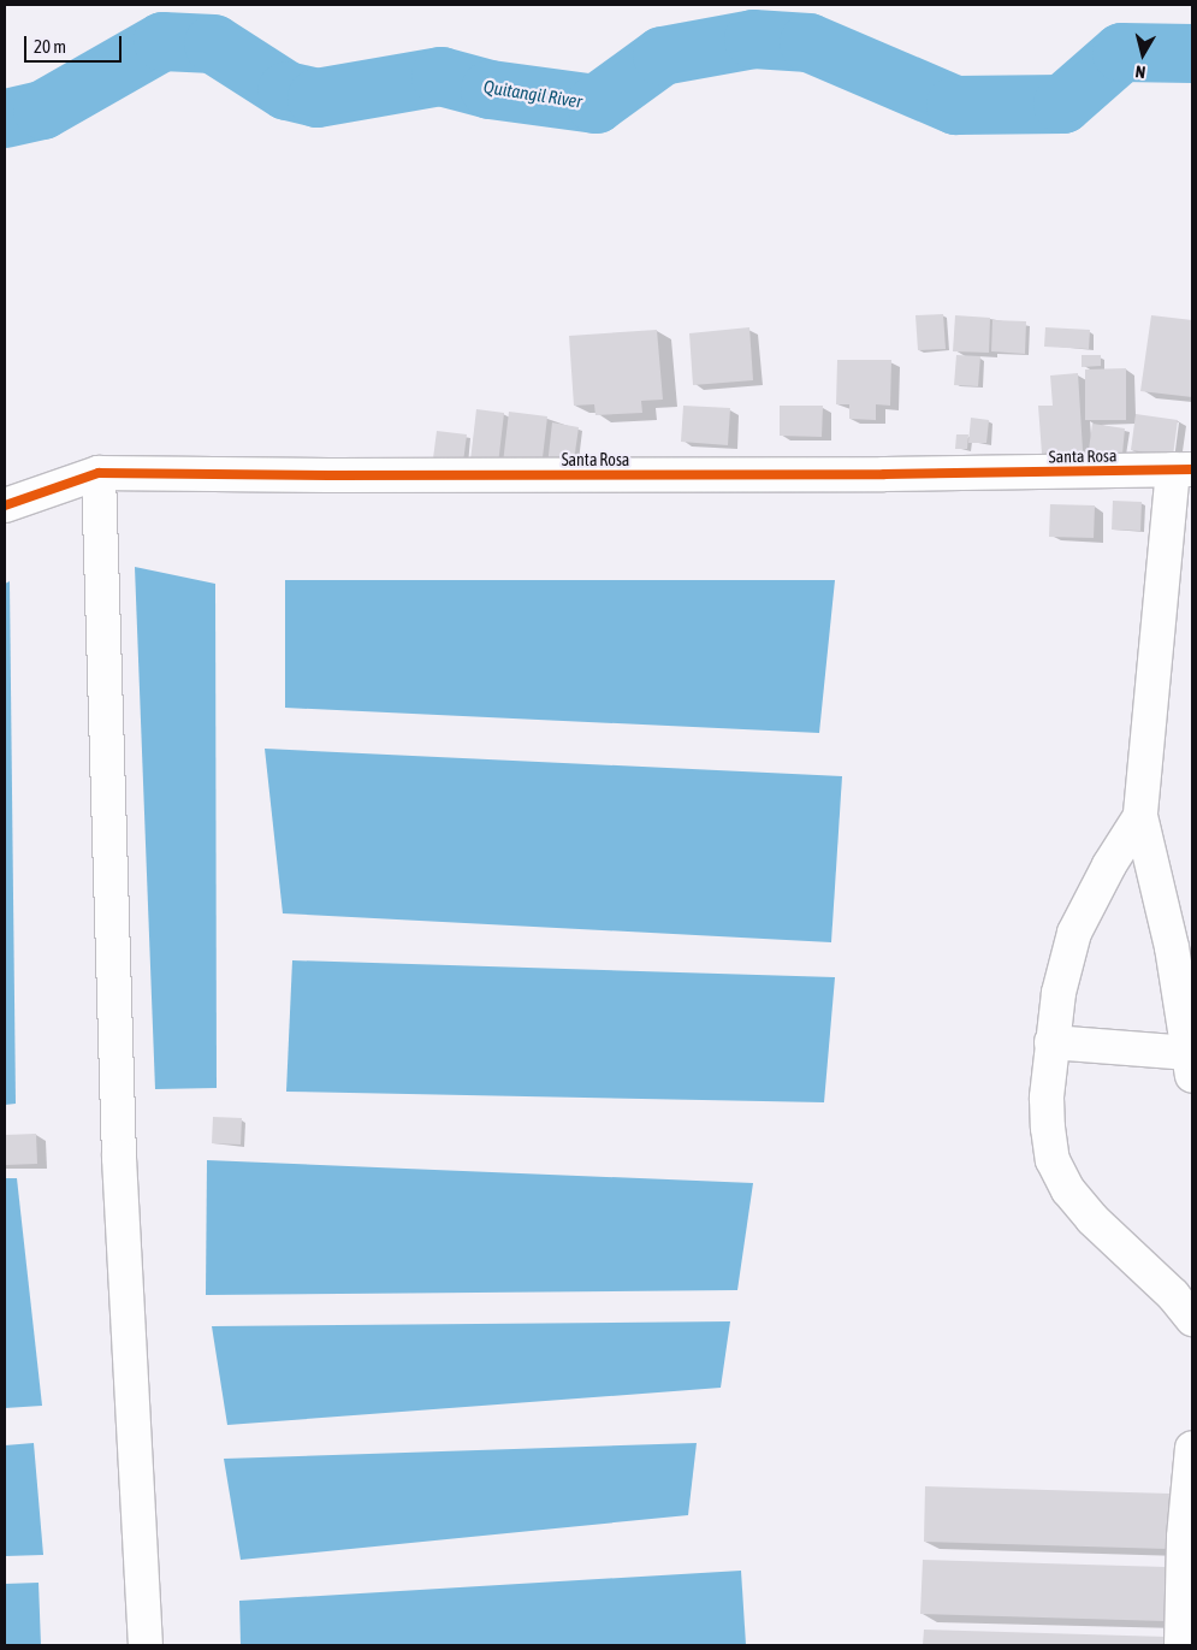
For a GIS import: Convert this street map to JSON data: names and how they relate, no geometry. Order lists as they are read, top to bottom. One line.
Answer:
{"streets":{"street":["Santa Rosa"]},"water":["Quitangil River"],"scale_bar":"20 m","north":"bottom"}
